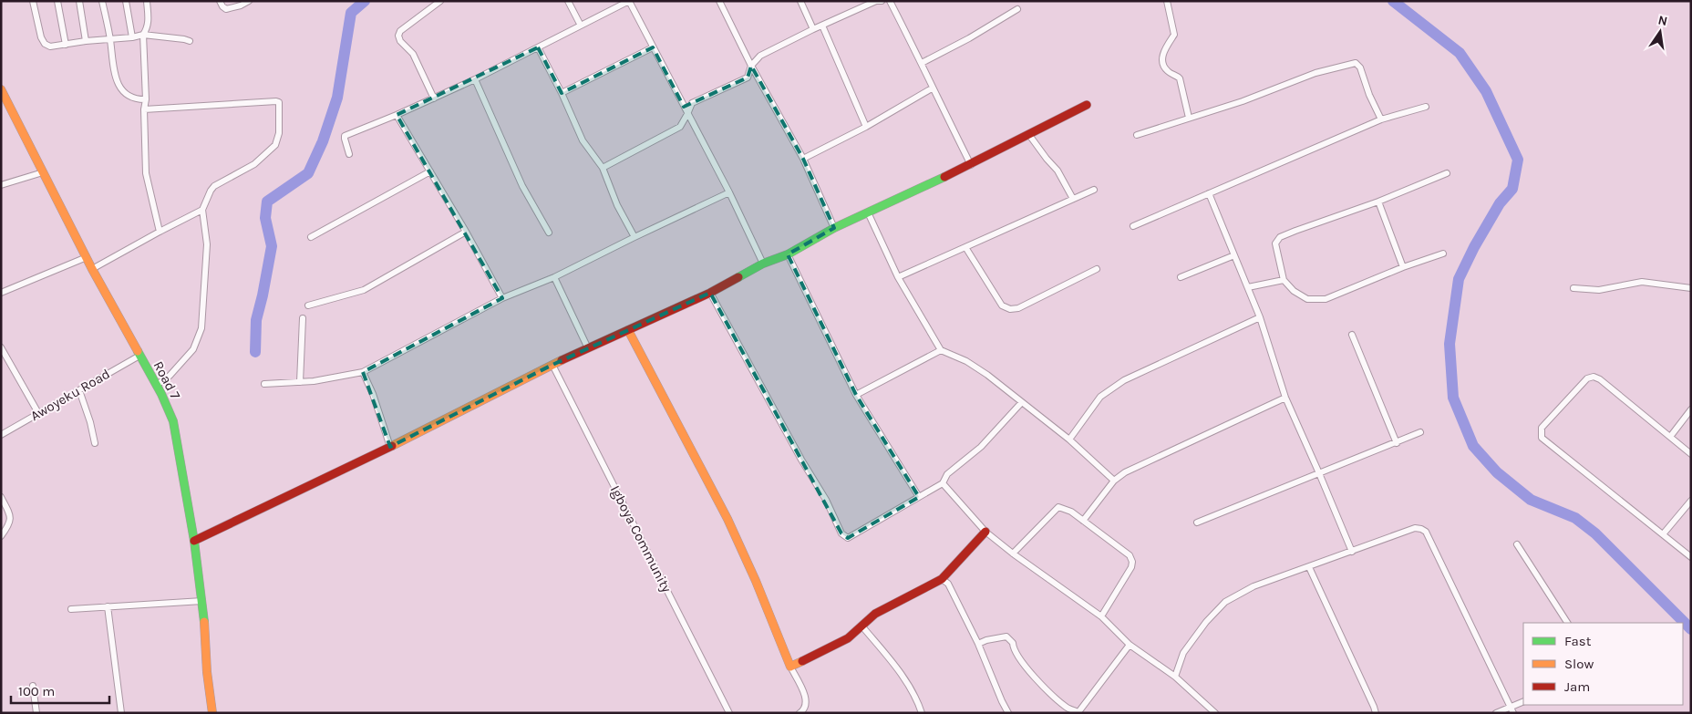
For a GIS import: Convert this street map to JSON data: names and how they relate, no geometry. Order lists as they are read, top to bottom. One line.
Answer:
{"streets":{"street":["Road 7","Awoyeku Road","Igboya Community"]},"crossings":[["Road 7","Awoyeku Road"]],"legend":["Fast","Slow","Jam"],"scale_bar":"100 m","north":"top"}
